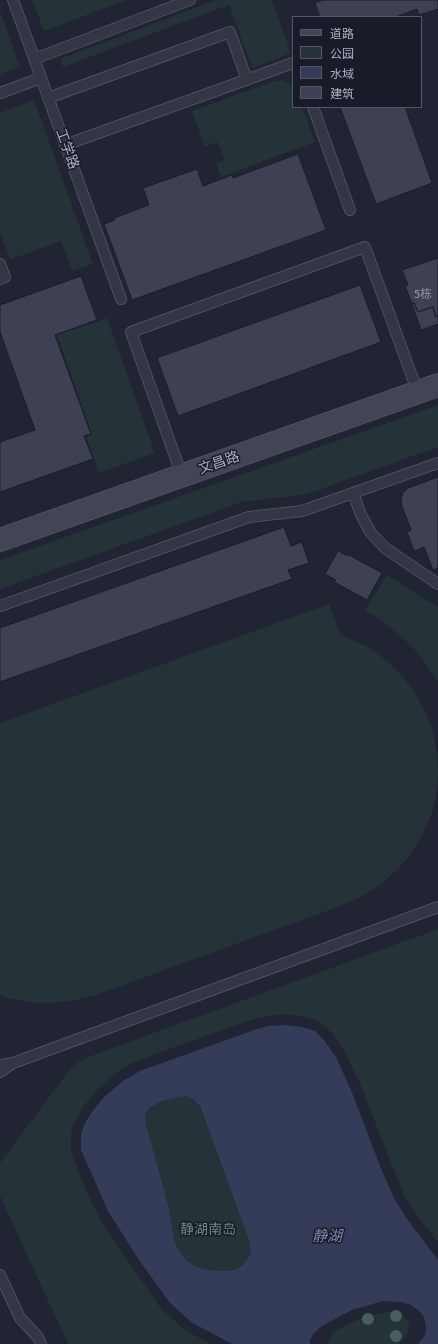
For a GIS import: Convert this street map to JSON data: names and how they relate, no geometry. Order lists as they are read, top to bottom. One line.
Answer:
{"streets":{"street":["文昌路"],"lane":["工学路"]},"water":["静湖"],"parks":["静湖南岛"],"house_numbers":["5栋"],"legend":["道路","公园","水域","建筑"]}
